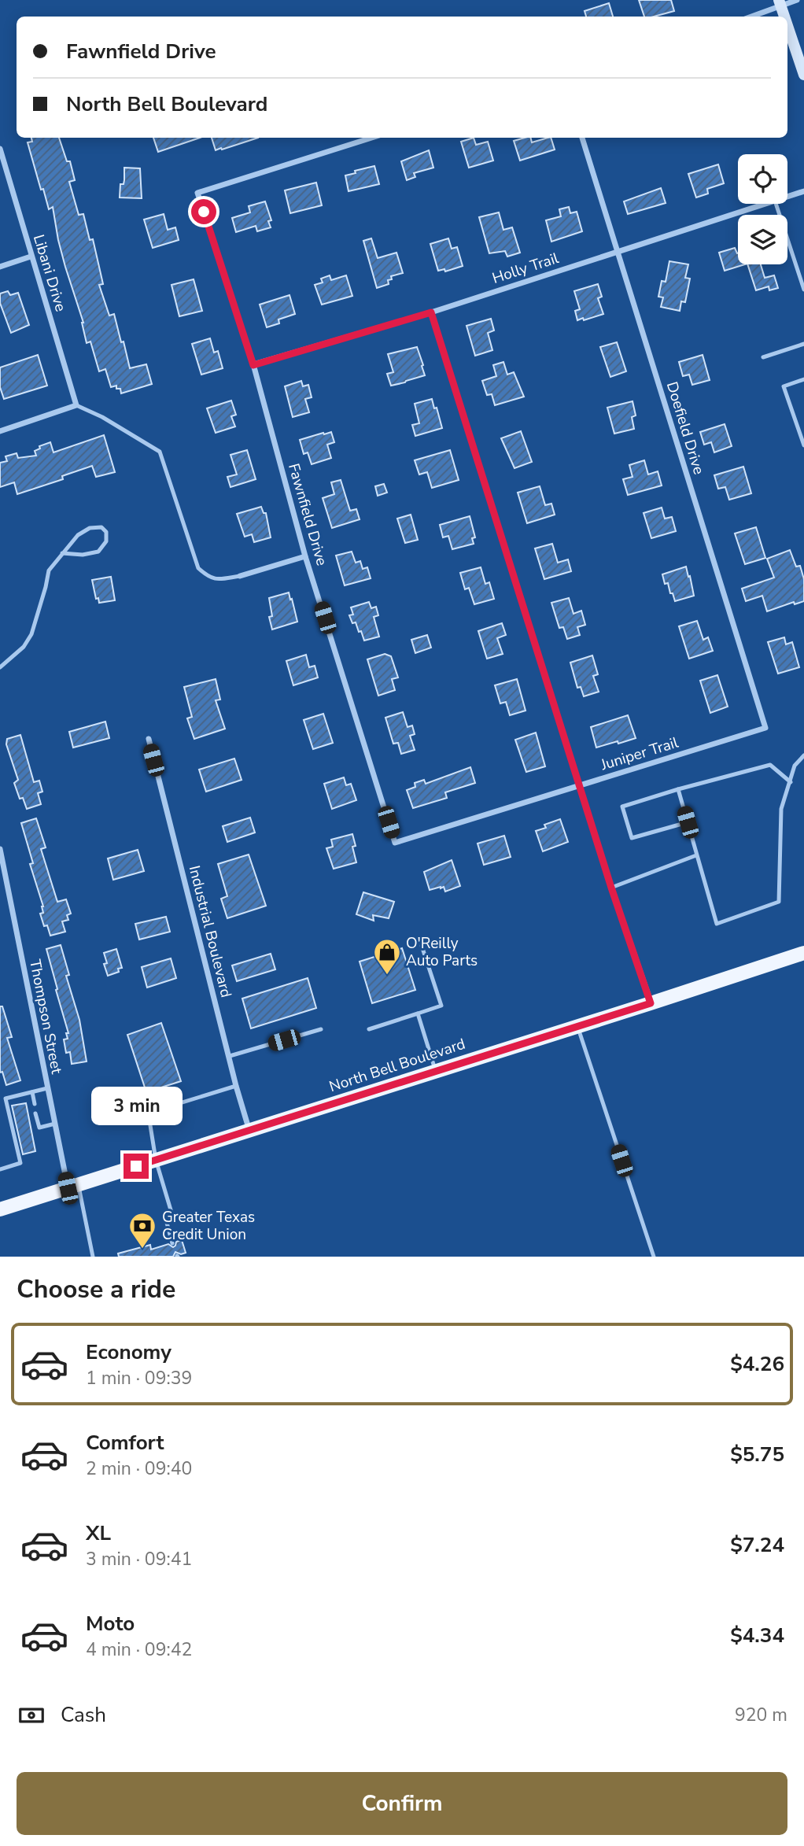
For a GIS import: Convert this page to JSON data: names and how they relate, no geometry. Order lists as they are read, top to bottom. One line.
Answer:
{"streets":{"main road":["North Bell Boulevard"],"street":["Holly Trail","Libani Drive","Doefield Drive","Fawnfield Drive","Juniper Trail","Industrial Boulevard","Thompson Street"]},"crossings":[["Holly Trail","Doefield Drive"],["Holly Trail","Fawnfield Drive"],["Doefield Drive","Juniper Trail"],["Fawnfield Drive","Juniper Trail"],["Industrial Boulevard","North Bell Boulevard"],["Thompson Street","North Bell Boulevard"]],"places":{"shop":["O'Reilly Auto Parts"],"bank":["Greater Texas Credit Union"]},"page":{"banner":["Fawnfield Drive","North Bell Boulevard"],"bubble":"3 min","heading":"Choose a ride","list":[{"name":"Economy","note":"1 min · 09:39","value":"$4.26"},{"name":"Comfort","note":"2 min · 09:40","value":"$5.75"},{"name":"XL","note":"3 min · 09:41","value":"$7.24"},{"name":"Moto","note":"4 min · 09:42","value":"$4.34"}],"pay":["Cash","920 m"],"buttons":"Confirm"}}
